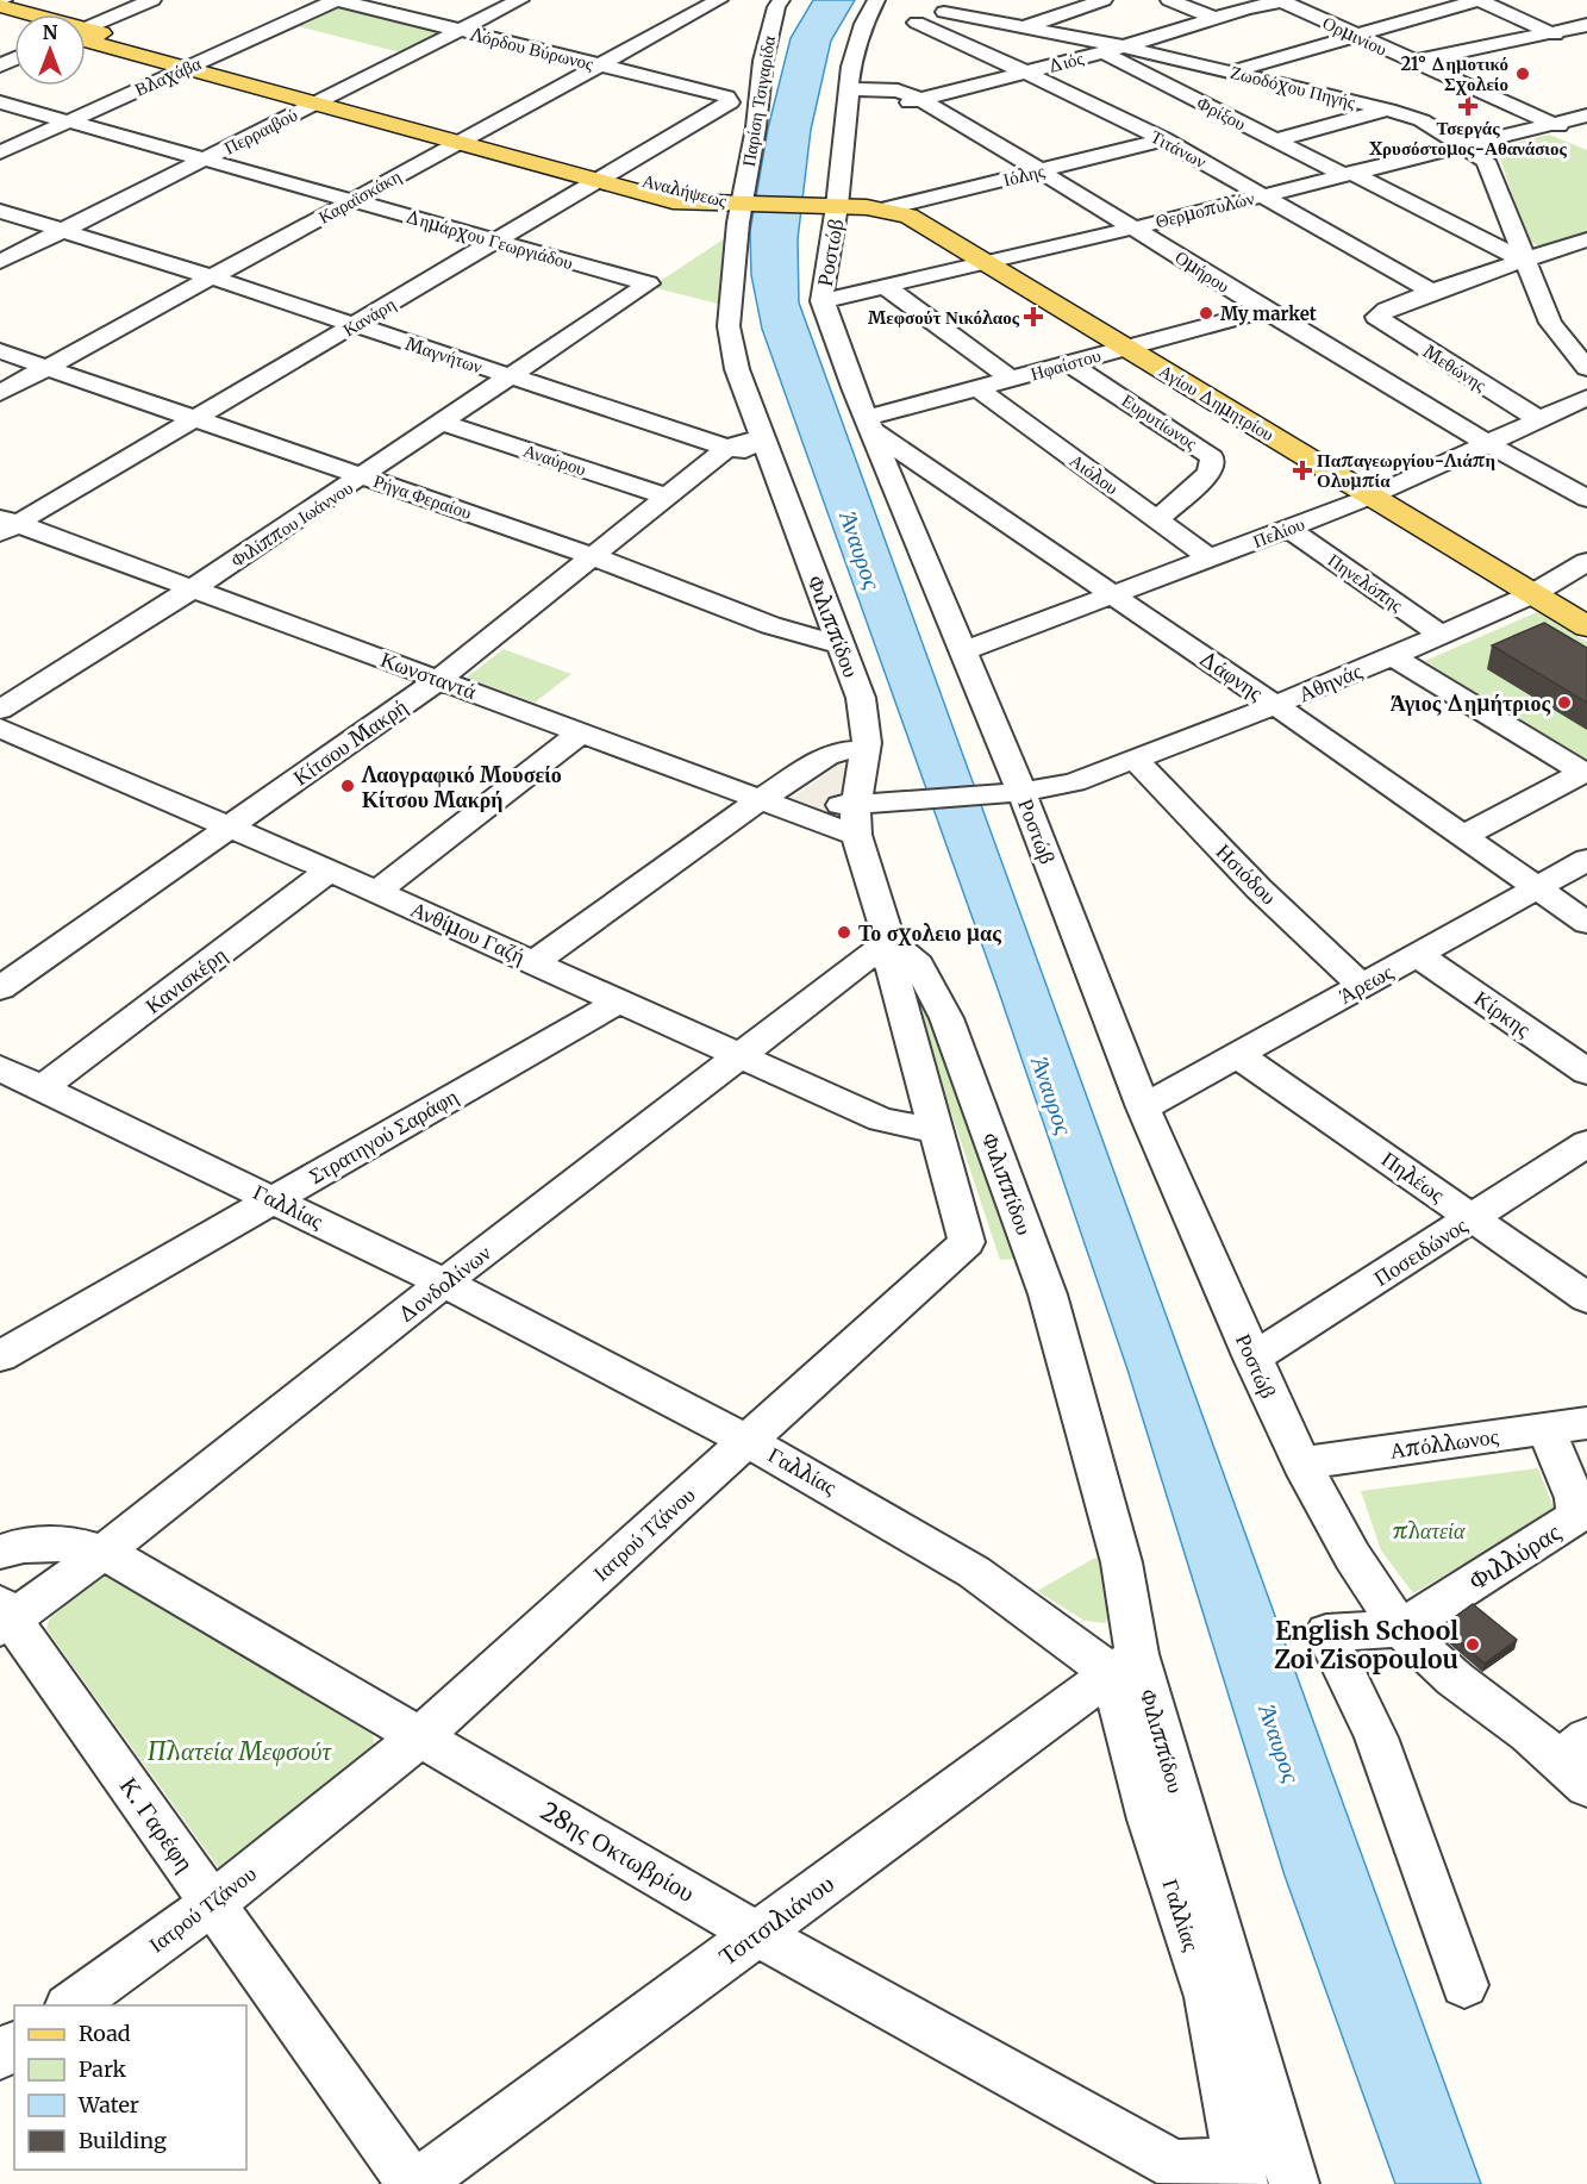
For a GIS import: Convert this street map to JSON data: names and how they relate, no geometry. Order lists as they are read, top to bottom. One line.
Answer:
{"streets":{"main road":["Αναλήψεως","Αγίου Δημητρίου"],"street":["Ορμινίου","Λόρδου Βύρωνος","Διός","Βλαχάβα","Ζωοδόχου Πηγής","Παρίση Τσιγαρίδα","Φρίξου","Περραιβού","Τιτάνων","Ιόλης","Καραϊσκάκη","Θερμοπυλών","Δημάρχου Γεωργιάδου","Ροστώβ","Ομήρου","Κανάρη","Μαγνήτων","Ηφαίστου","Μεθώνης","Ευρυτίωνος","Αναύρου","Αιόλου","Ρήγα Φεραίου","Φιλίππου Ιωάννου","Πελίου","Πηνελόπης","Φιλιππίδου","Κωνσταντά","Δάφνης","Αθηνάς","Κίτσου Μακρή","Ησιόδου","Ανθίμου Γαζή","Κανισκέρη","Άρεως","Κίρκης","Στρατηγού Σαράφη","Πηλέως","Γαλλίας","Ποσειδώνος","Δονδολίνων","Απόλλωνος","Ιατρού Τζάνου","Φιλλύρας","Κ. Γαρέφη","28ης Οκτωβρίου","Τσιτσιλιάνου"]},"crossings":[["Ορμινίου","Διός"],["Ορμινίου","Θερμοπυλών"],["Λόρδου Βύρωνος","Βλαχάβα"],["Λόρδου Βύρωνος","Περραιβού"],["Λόρδου Βύρωνος","Καραϊσκάκη"],["Λόρδου Βύρωνος","Κανάρη"],["Διός","Ζωοδόχου Πηγής"],["Διός","Φρίξου"],["Διός","Τιτάνων"],["Διός","Ροστώβ"],["Διός","Ομήρου"],["Βλαχάβα","Αναλήψεως"],["Βλαχάβα","Δημάρχου Γεωργιάδου"],["Ζωοδόχου Πηγής","Φρίξου"],["Ζωοδόχου Πηγής","Θερμοπυλών"],["Παρίση Τσιγαρίδα","Αναλήψεως"],["Παρίση Τσιγαρίδα","Φιλιππίδου"],["Φρίξου","Θερμοπυλών"],["Περραιβού","Αναλήψεως"],["Περραιβού","Δημάρχου Γεωργιάδου"],["Περραιβού","Μαγνήτων"],["Τιτάνων","Ιόλης"],["Τιτάνων","Θερμοπυλών"],["Τιτάνων","Μεθώνης"],["Ιόλης","Ομήρου"],["Ιόλης","Αγίου Δημητρίου"],["Αναλήψεως","Καραϊσκάκη"],["Αναλήψεως","Ροστώβ"],["Αναλήψεως","Κανάρη"],["Αναλήψεως","Αγίου Δημητρίου"],["Αναλήψεως","Φιλιππίδου"],["Καραϊσκάκη","Δημάρχου Γεωργιάδου"],["Καραϊσκάκη","Μαγνήτων"],["Καραϊσκάκη","Ρήγα Φεραίου"],["Θερμοπυλών","Ροστώβ"],["Θερμοπυλών","Ομήρου"],["Θερμοπυλών","Αγίου Δημητρίου"],["Δημάρχου Γεωργιάδου","Κανάρη"],["Δημάρχου Γεωργιάδου","Φιλίππου Ιωάννου"],["Ροστώβ","Ομήρου"],["Ροστώβ","Ηφαίστου"],["Ροστώβ","Αγίου Δημητρίου"],["Ροστώβ","Πελίου"],["Ροστώβ","Δάφνης"],["Ροστώβ","Αθηνάς"],["Ροστώβ","Άρεως"],["Ροστώβ","Ποσειδώνος"],["Ροστώβ","Απόλλωνος"],["Ροστώβ","Φιλλύρας"],["Ομήρου","Ηφαίστου"],["Ομήρου","Πελίου"],["Κανάρη","Μαγνήτων"],["Κανάρη","Ρήγα Φεραίου"],["Κανάρη","Κωνσταντά"],["Μαγνήτων","Φιλίππου Ιωάννου"],["Μαγνήτων","Κίτσου Μακρή"],["Ηφαίστου","Αγίου Δημητρίου"],["Ηφαίστου","Ευρυτίωνος"],["Ηφαίστου","Αιόλου"],["Ηφαίστου","Δάφνης"],["Μεθώνης","Πελίου"],["Αγίου Δημητρίου","Πελίου"],["Αγίου Δημητρίου","Αθηνάς"],["Ευρυτίωνος","Αιόλου"],["Αναύρου","Φιλίππου Ιωάννου"],["Αναύρου","Κίτσου Μακρή"],["Αιόλου","Πελίου"],["Ρήγα Φεραίου","Φιλίππου Ιωάννου"],["Ρήγα Φεραίου","Φιλιππίδου"],["Ρήγα Φεραίου","Κίτσου Μακρή"],["Φιλίππου Ιωάννου","Κωνσταντά"],["Πελίου","Πηνελόπης"],["Πελίου","Δάφνης"],["Πηνελόπης","Αθηνάς"],["Φιλιππίδου","Κωνσταντά"],["Φιλιππίδου","Αθηνάς"],["Φιλιππίδου","Κίτσου Μακρή"],["Φιλιππίδου","Γαλλίας"],["Φιλιππίδου","Δονδολίνων"],["Φιλιππίδου","Ιατρού Τζάνου"],["Φιλιππίδου","Τσιτσιλιάνου"],["Κωνσταντά","Κίτσου Μακρή"],["Δάφνης","Αθηνάς"],["Δάφνης","Άρεως"],["Αθηνάς","Ησιόδου"],["Κίτσου Μακρή","Ανθίμου Γαζή"],["Ησιόδου","Άρεως"],["Ανθίμου Γαζή","Κανισκέρη"],["Ανθίμου Γαζή","Στρατηγού Σαράφη"],["Ανθίμου Γαζή","Δονδολίνων"],["Ανθίμου Γαζή","Ιατρού Τζάνου"],["Κανισκέρη","Γαλλίας"],["Άρεως","Κίρκης"],["Άρεως","Πηλέως"],["Στρατηγού Σαράφη","Γαλλίας"],["Πηλέως","Ποσειδώνος"],["Γαλλίας","Δονδολίνων"],["Γαλλίας","Ιατρού Τζάνου"],["Γαλλίας","28ης Οκτωβρίου"],["Γαλλίας","Τσιτσιλιάνου"],["Δονδολίνων","Ιατρού Τζάνου"],["Δονδολίνων","Κ. Γαρέφη"],["Δονδολίνων","28ης Οκτωβρίου"],["Απόλλωνος","Φιλλύρας"],["Ιατρού Τζάνου","Κ. Γαρέφη"],["Ιατρού Τζάνου","28ης Οκτωβρίου"],["Κ. Γαρέφη","Τσιτσιλιάνου"],["28ης Οκτωβρίου","Τσιτσιλιάνου"]],"water":["Άναυρος"],"parks":["πλατεία","Πλατεία Μεφσούτ"],"places":{"other":["21° Δημοτικό Σχολείο","My market","Άγιος Δημήτριος","Λαογραφικό Μουσείο Κίτσου Μακρή","Το σχολειο μας","English School Zoi Zisopoulou"],"health":["Τσεργάς Χρυσόστομος-Αθανάσιος","Μεφσούτ Νικόλαος","Παπαγεωργίου-Λιάπη Ολυμπία"]},"legend":["Road","Park","Water","Building"],"north":"top"}
